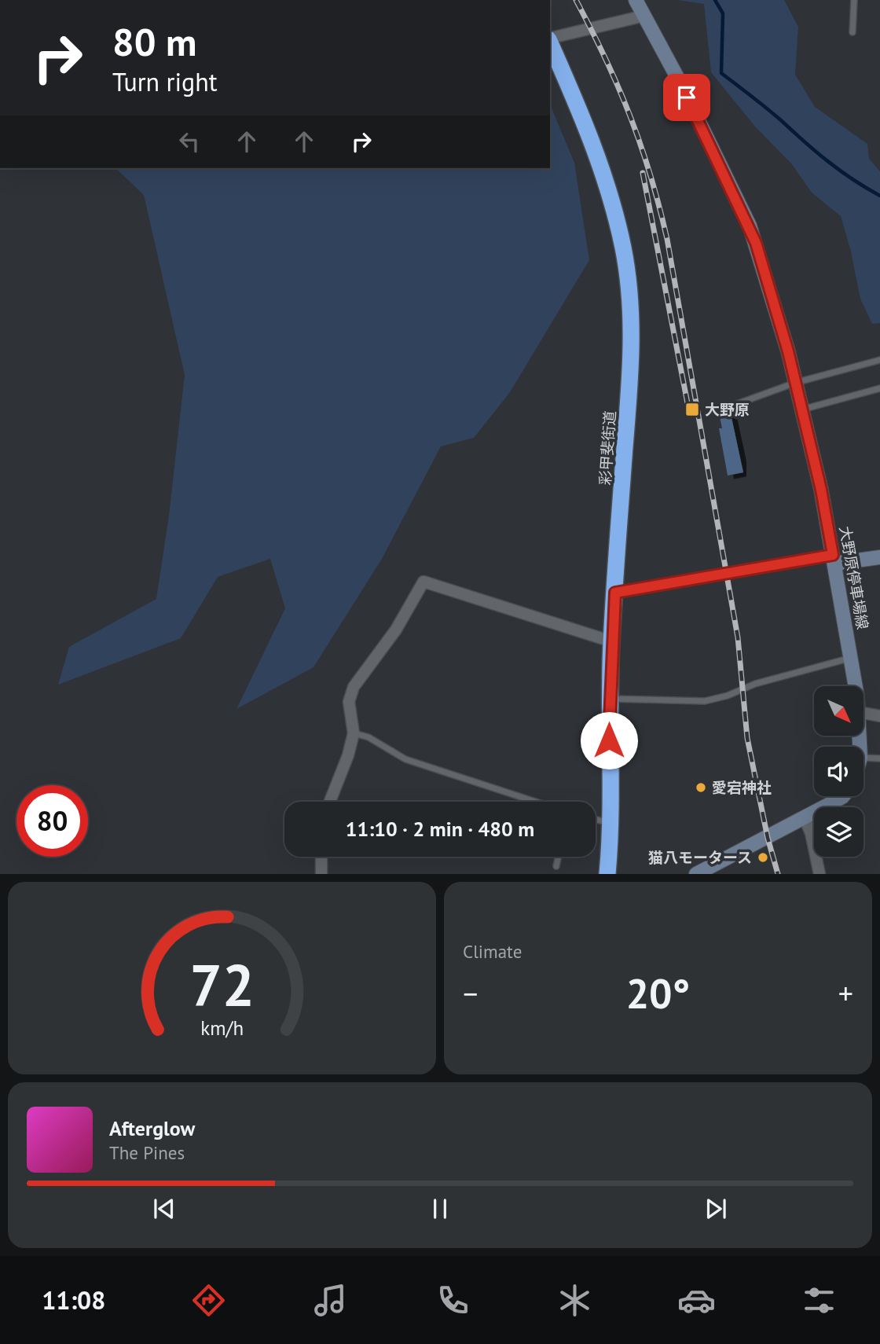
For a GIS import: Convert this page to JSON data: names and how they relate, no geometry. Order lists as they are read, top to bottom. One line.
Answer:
{"streets":{"highway":["彩甲斐街道"],"main road":["大野原停車場線"]},"places":{"transit":["大野原"],"other":["愛宕神社","猫八モータース"]},"north":"bottom right","page":{"turn":["80 m","Turn right"],"limit":"80","trip":"11:10 · 2 min · 480 m","tile":"Climate","heat":["−","20°","+"],"song":["Afterglow","The Pines"],"tabs":"11:08","gauge":["72","km/h"]}}
